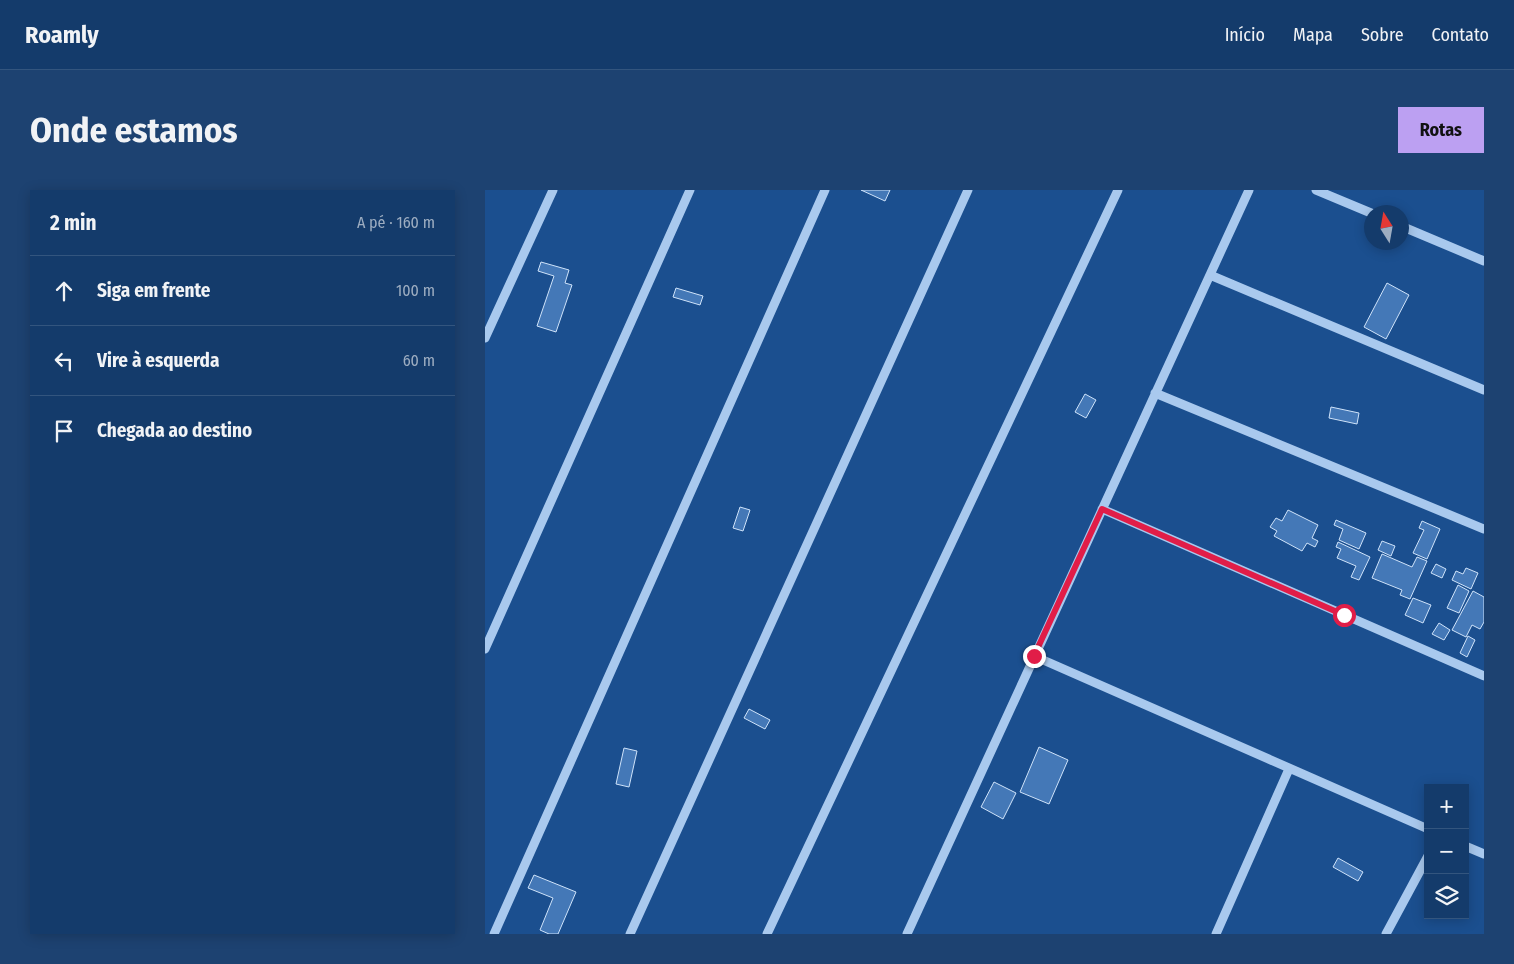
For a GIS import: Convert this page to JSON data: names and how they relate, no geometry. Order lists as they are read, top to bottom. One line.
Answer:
{"north":"top","page":{"header":"Roamly","nav":["Início","Mapa","Sobre","Contato"],"buttons":"Rotas","title":"Onde estamos","heading":["2 min","A pé · 160 m"],"list":[["Siga em frente","100 m"],["Vire à esquerda","60 m"],"Chegada ao destino"],"map_buttons":["+","−"]}}
